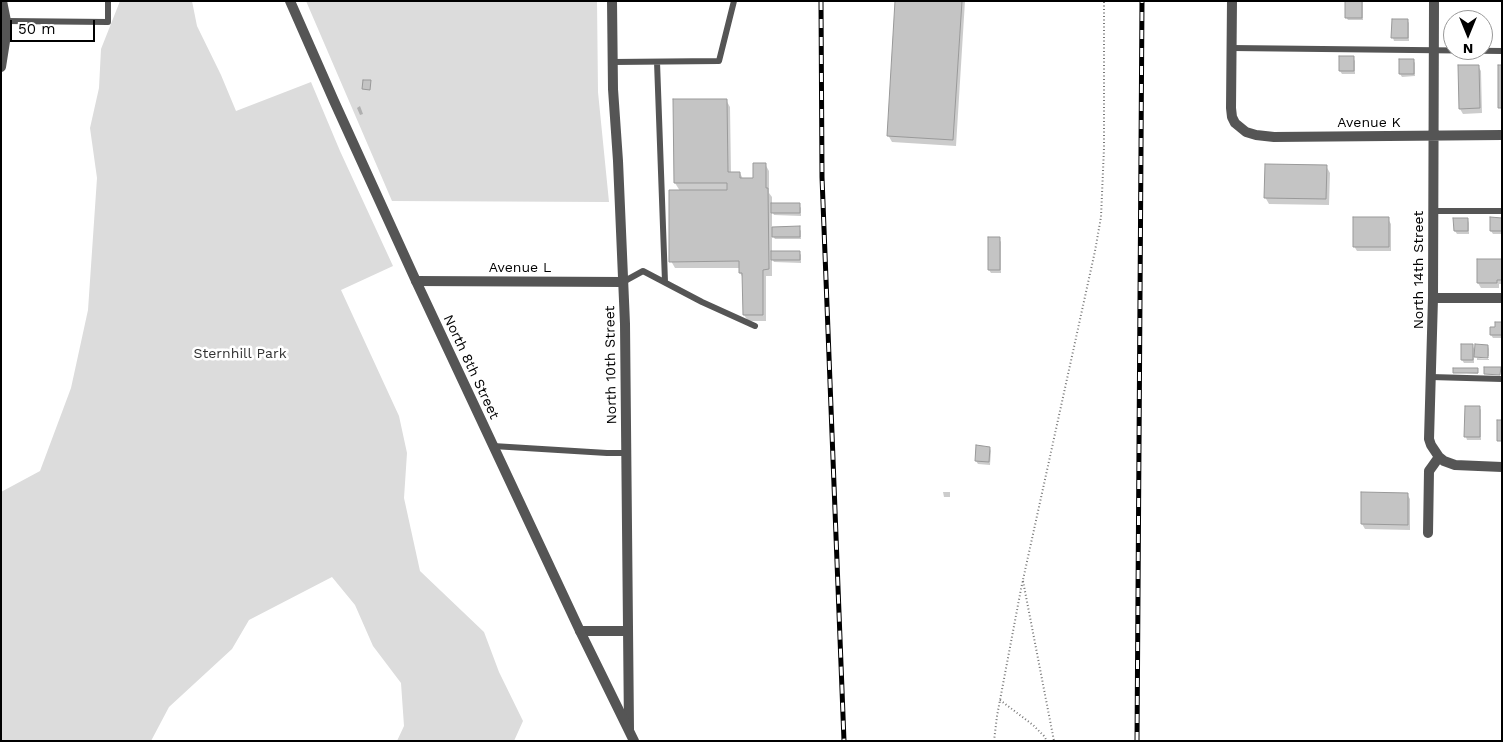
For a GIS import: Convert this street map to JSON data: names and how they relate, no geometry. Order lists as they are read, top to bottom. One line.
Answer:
{"streets":{"street":["Avenue K","Avenue L","North 14th Street","North 10th Street","North 8th Street"]},"crossings":[["Avenue K","North 14th Street"],["Avenue L","North 10th Street"],["Avenue L","North 8th Street"],["North 10th Street","North 8th Street"]],"parks":["Sternhill Park"],"scale_bar":"50 m","north":"bottom"}
